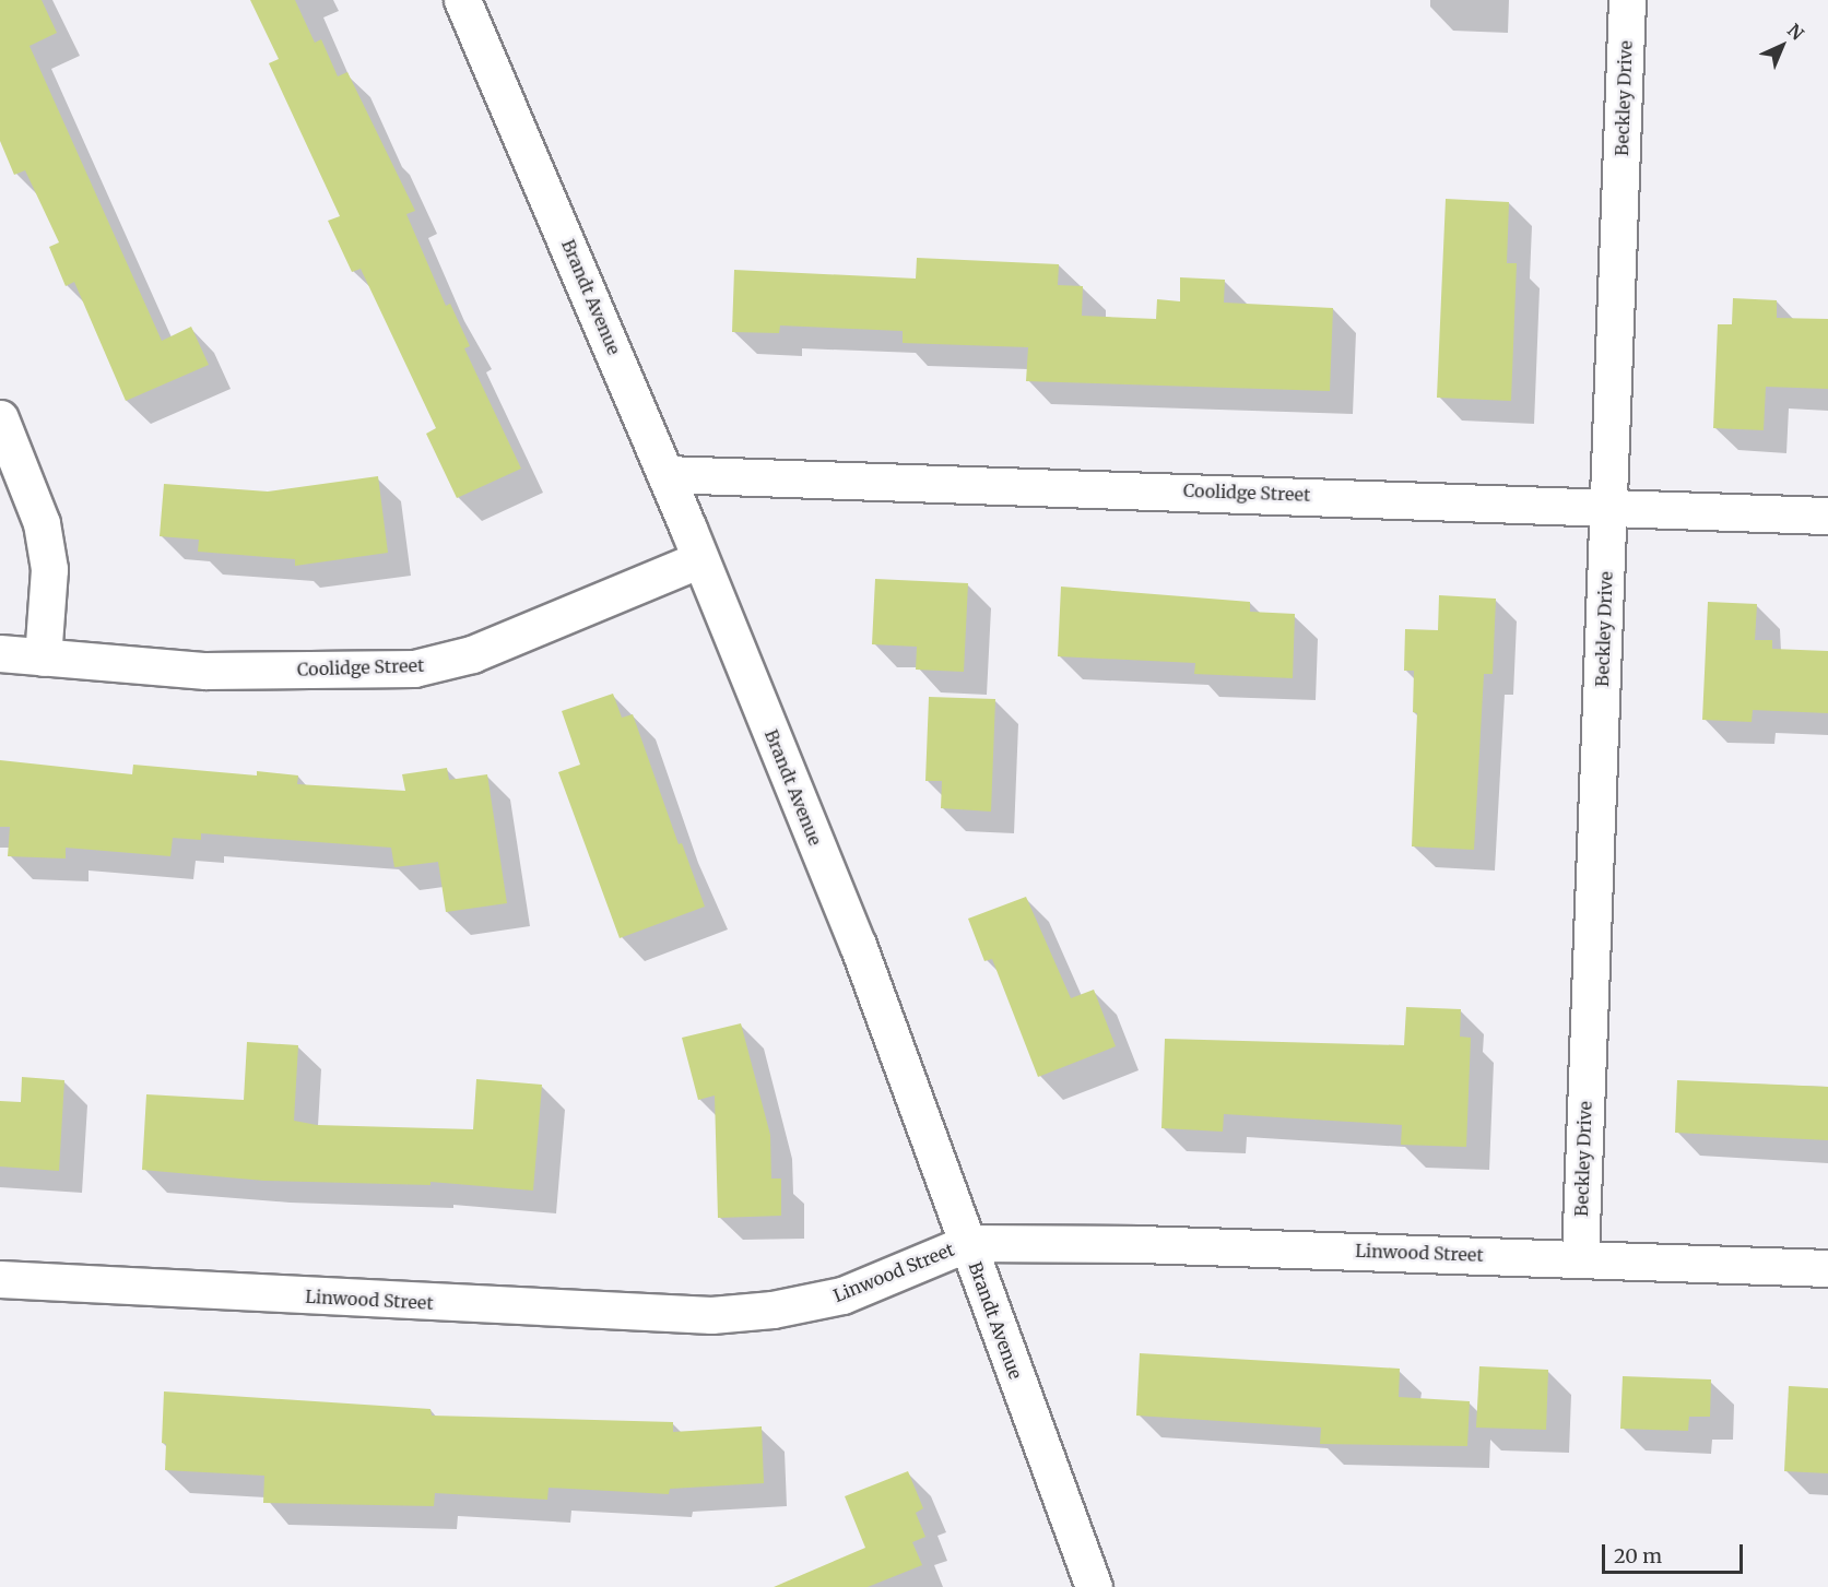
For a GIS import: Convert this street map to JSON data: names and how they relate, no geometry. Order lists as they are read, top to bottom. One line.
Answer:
{"streets":{"street":["Beckley Drive","Brandt Avenue","Coolidge Street","Linwood Street"]},"crossings":[["Beckley Drive","Coolidge Street"],["Beckley Drive","Linwood Street"],["Brandt Avenue","Coolidge Street"],["Brandt Avenue","Linwood Street"]],"scale_bar":"20 m","north":"top right"}
